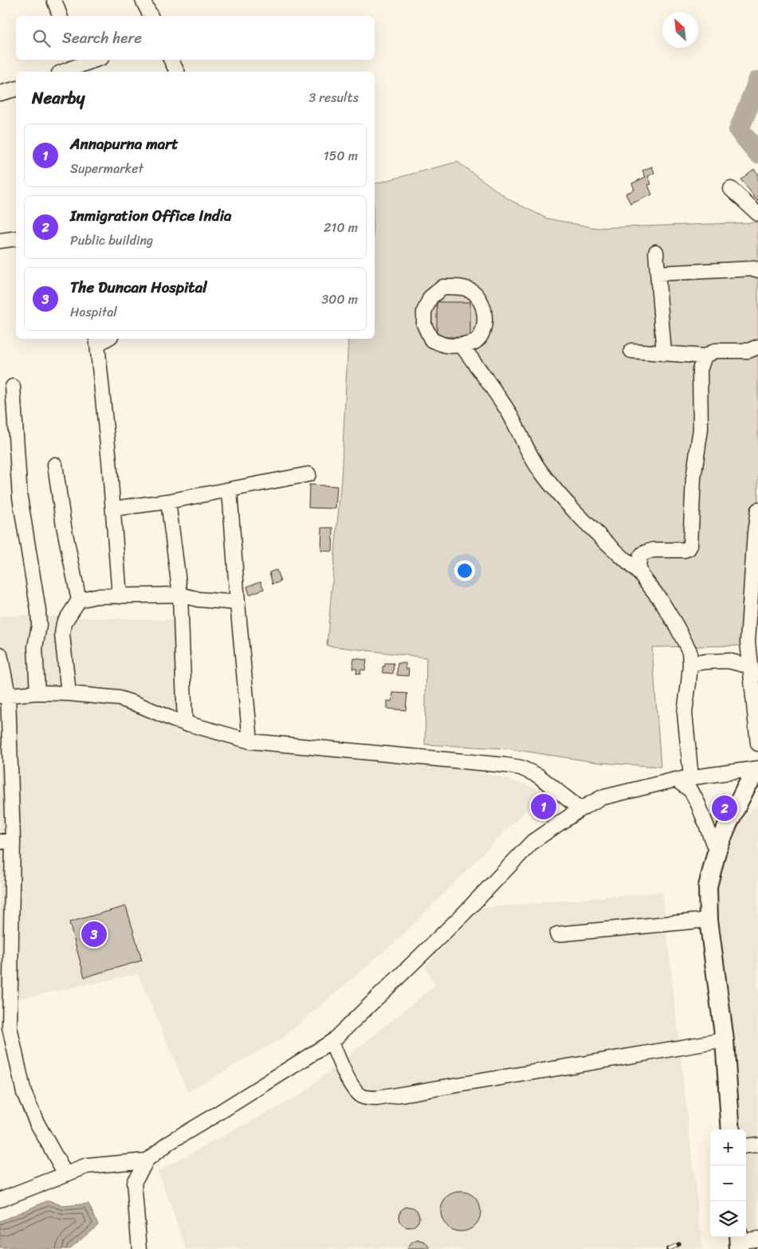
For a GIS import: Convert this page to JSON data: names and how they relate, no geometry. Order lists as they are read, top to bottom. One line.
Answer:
{"north":"top left","page":{"search":"Search here","heading":["Nearby","3 results"],"list":[{"mark":"1","name":"Annapurna mart","note":"Supermarket","value":"150 m"},{"mark":"2","name":"Inmigration Office India","note":"Public building","value":"210 m"},{"mark":"3","name":"The Duncan Hospital","note":"Hospital","value":"300 m"}],"pins":["1","2","3"],"map_buttons":["+","−"]}}
